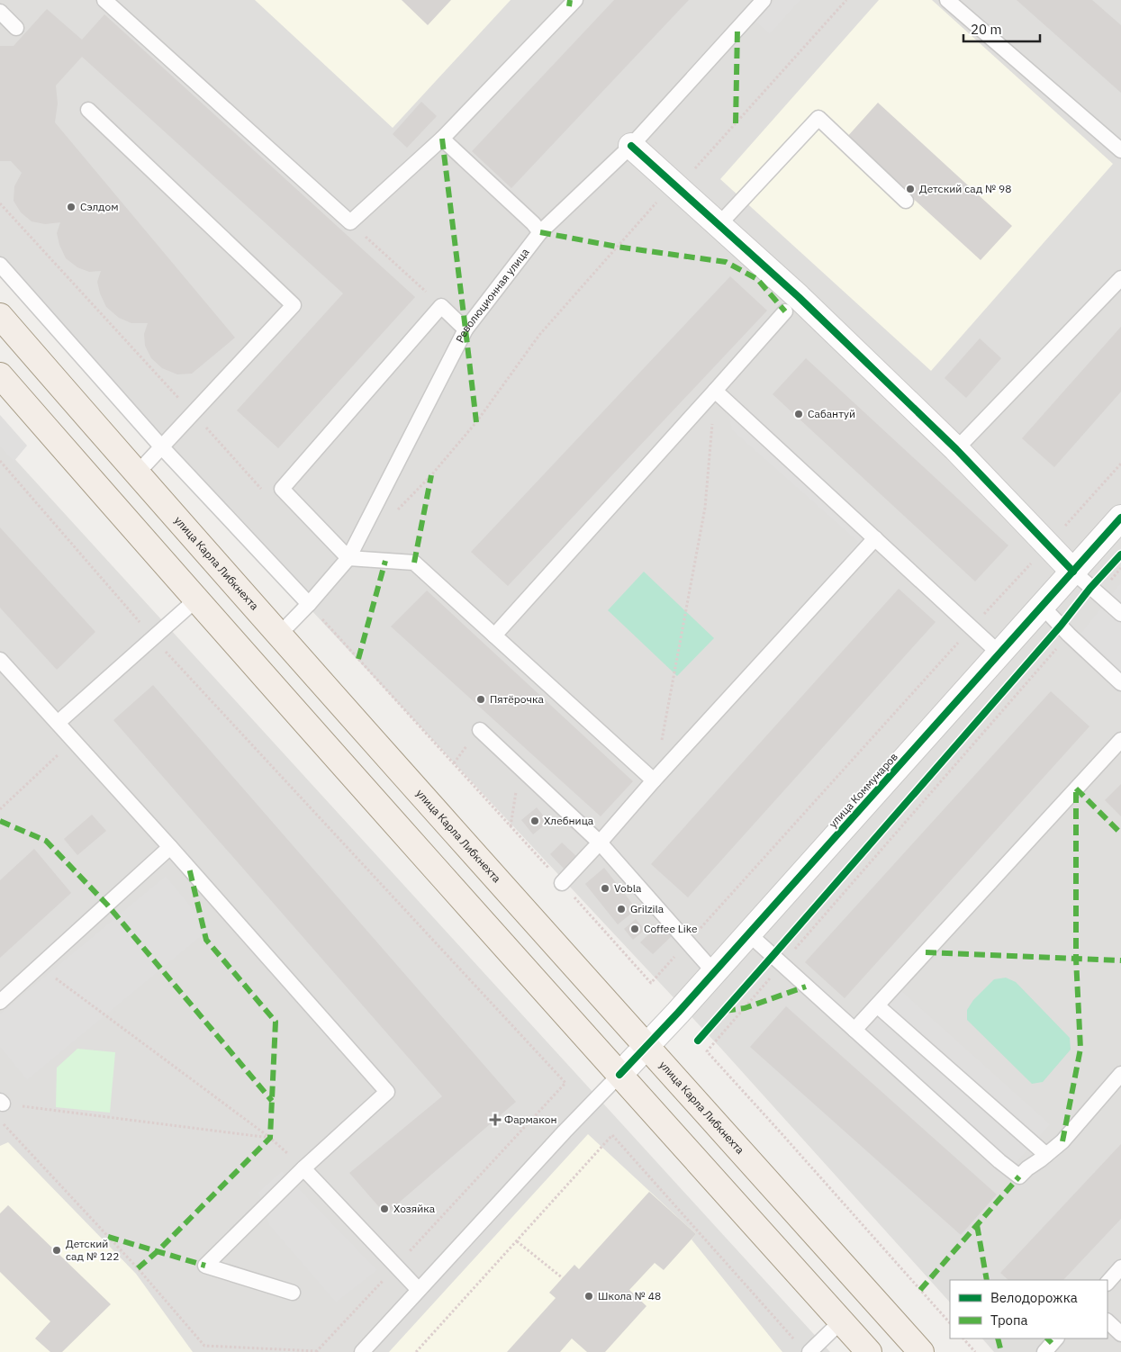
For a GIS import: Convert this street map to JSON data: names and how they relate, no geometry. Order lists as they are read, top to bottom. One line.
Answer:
{"streets":{"main road":["улица Карла Либкнехта"],"street":["улица Коммунаров"],"lane":["Революционная улица"]},"crossings":[["Революционная улица","улица Карла Либкнехта"],["улица Карла Либкнехта","улица Коммунаров"]],"places":{"other":["Детский сад № 98","Сэлдом","Сабантуй","Пятёрочка","Хлебница","Vobla","Grilzila","Coffee Like","Хозяйка","Детский сад № 122","Школа № 48"],"health":["Фармакон"]},"legend":["Велодорожка","Тропа"],"scale_bar":"20 m"}
